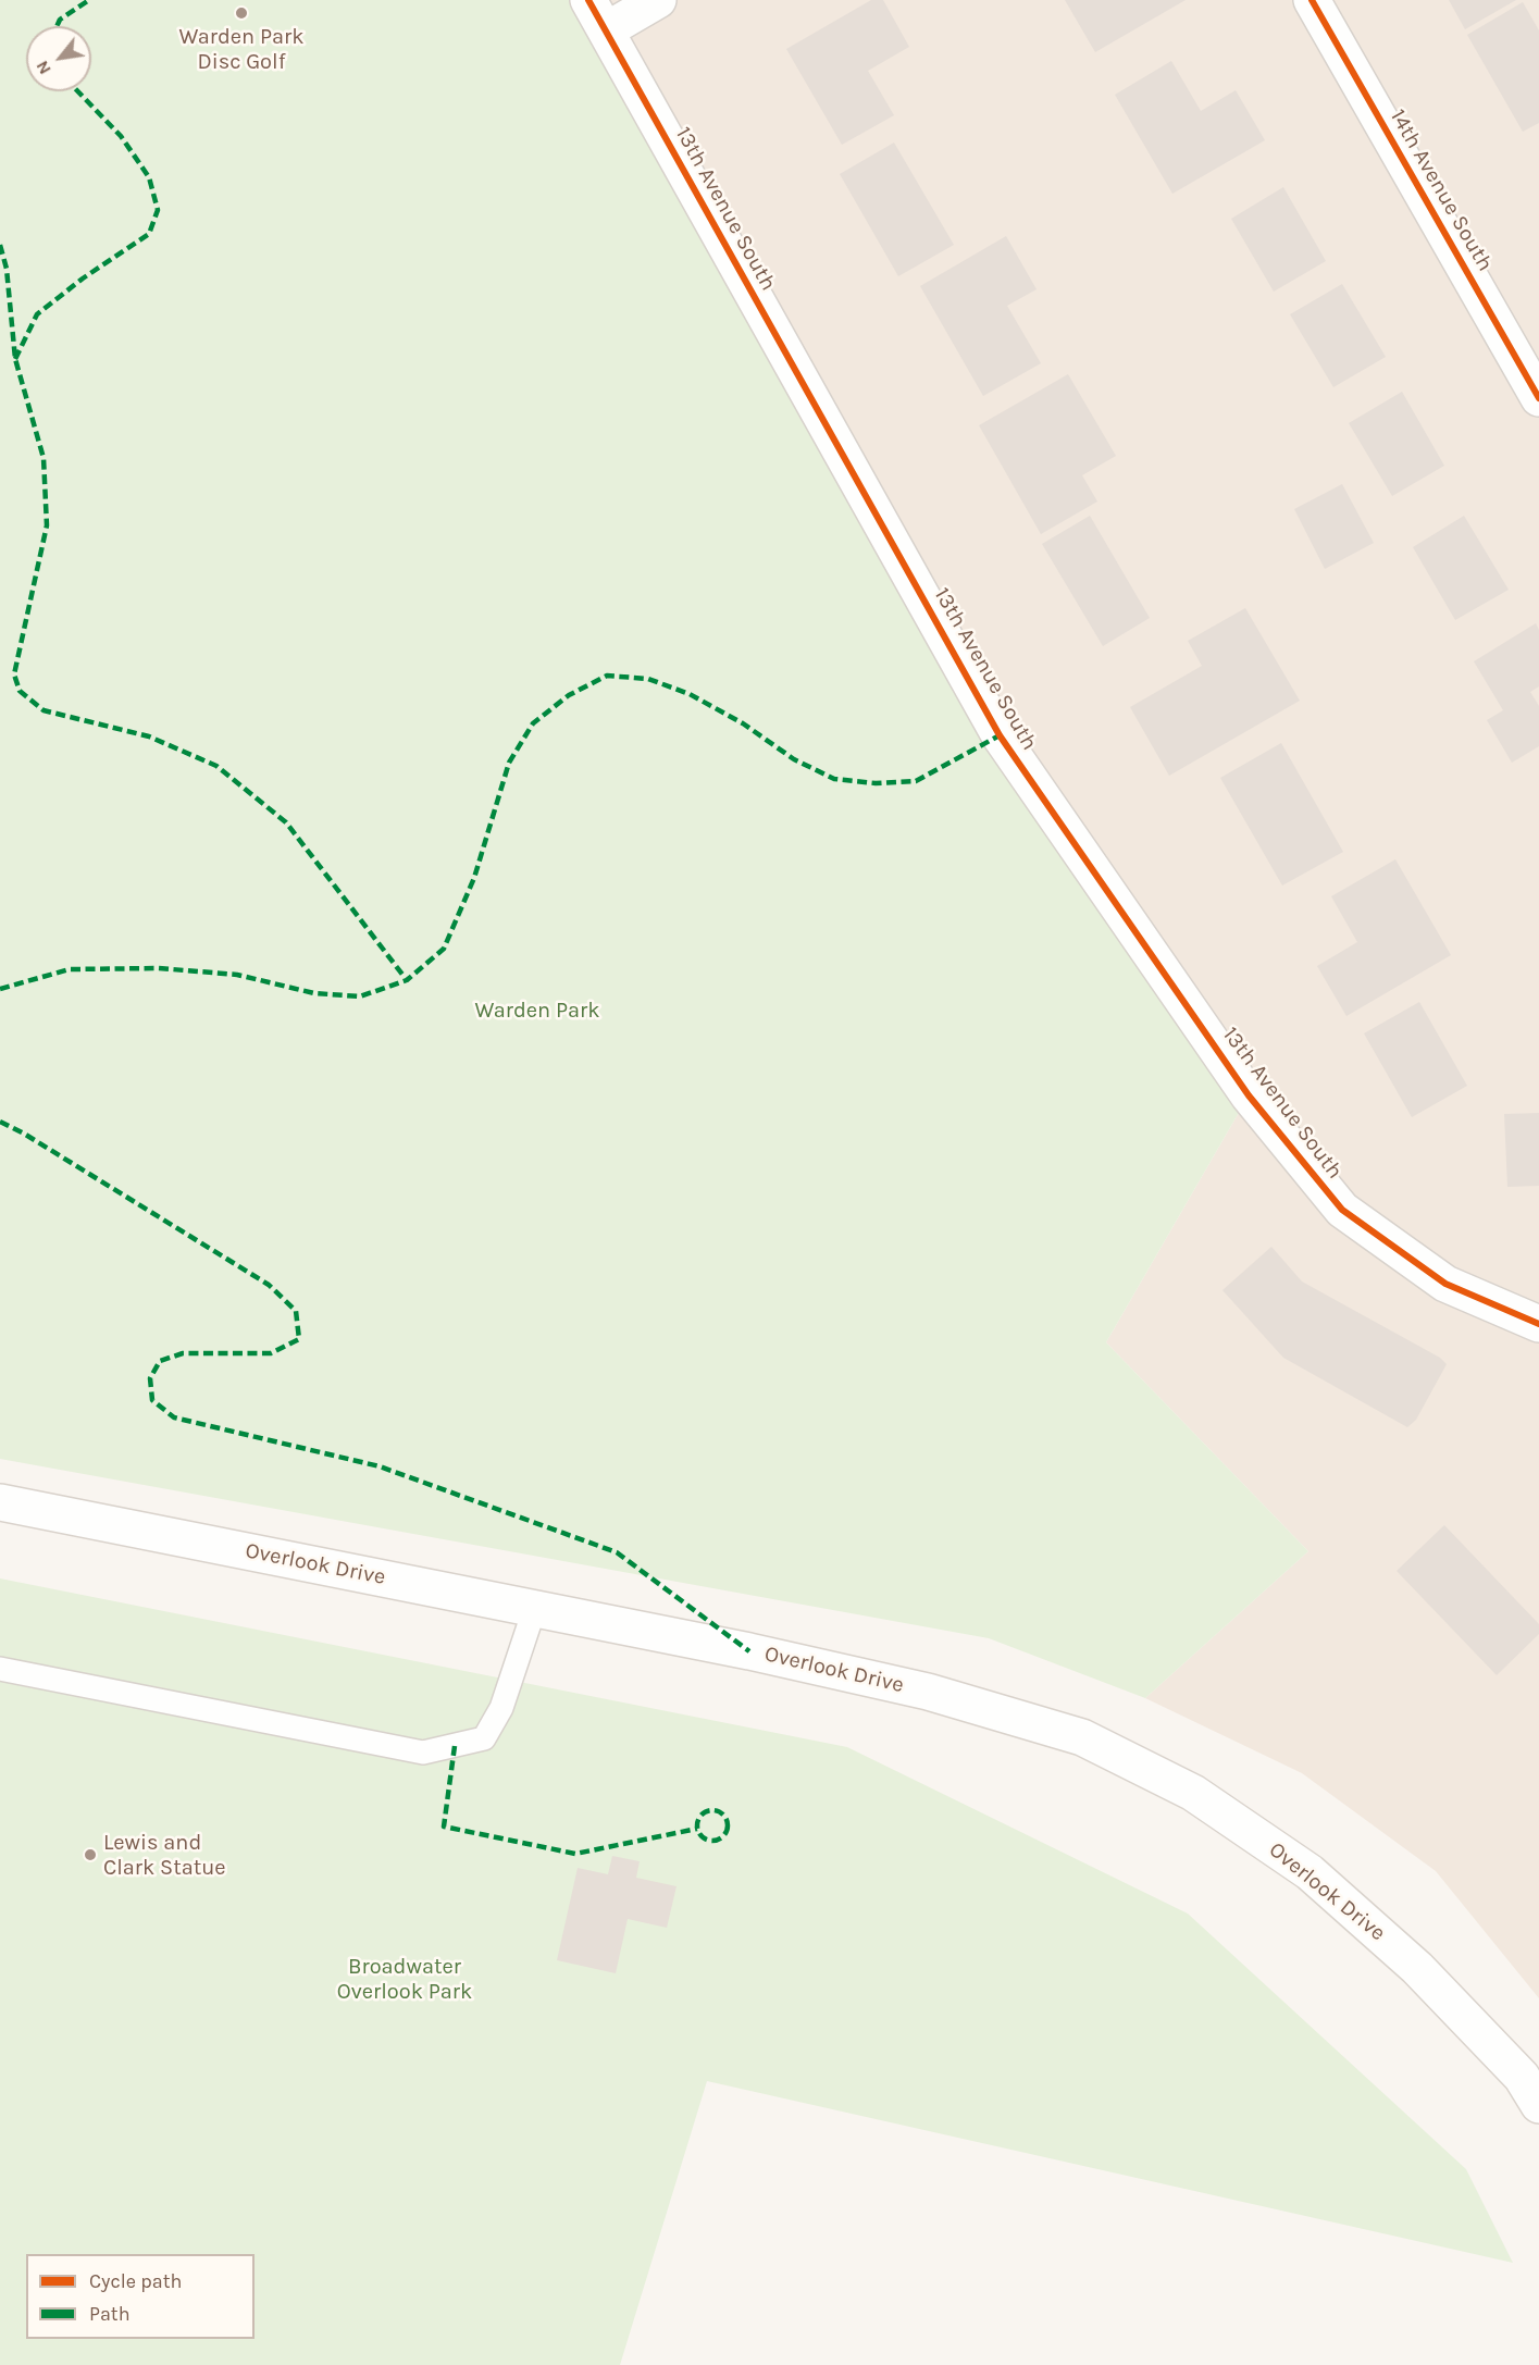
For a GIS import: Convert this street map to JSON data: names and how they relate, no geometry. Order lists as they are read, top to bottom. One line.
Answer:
{"streets":{"street":["14th Avenue South","13th Avenue South","Overlook Drive"]},"parks":["Warden Park","Broadwater Overlook Park"],"places":["Warden Park Disc Golf","Lewis and Clark Statue"],"legend":["Cycle path","Path"],"north":"bottom left"}
